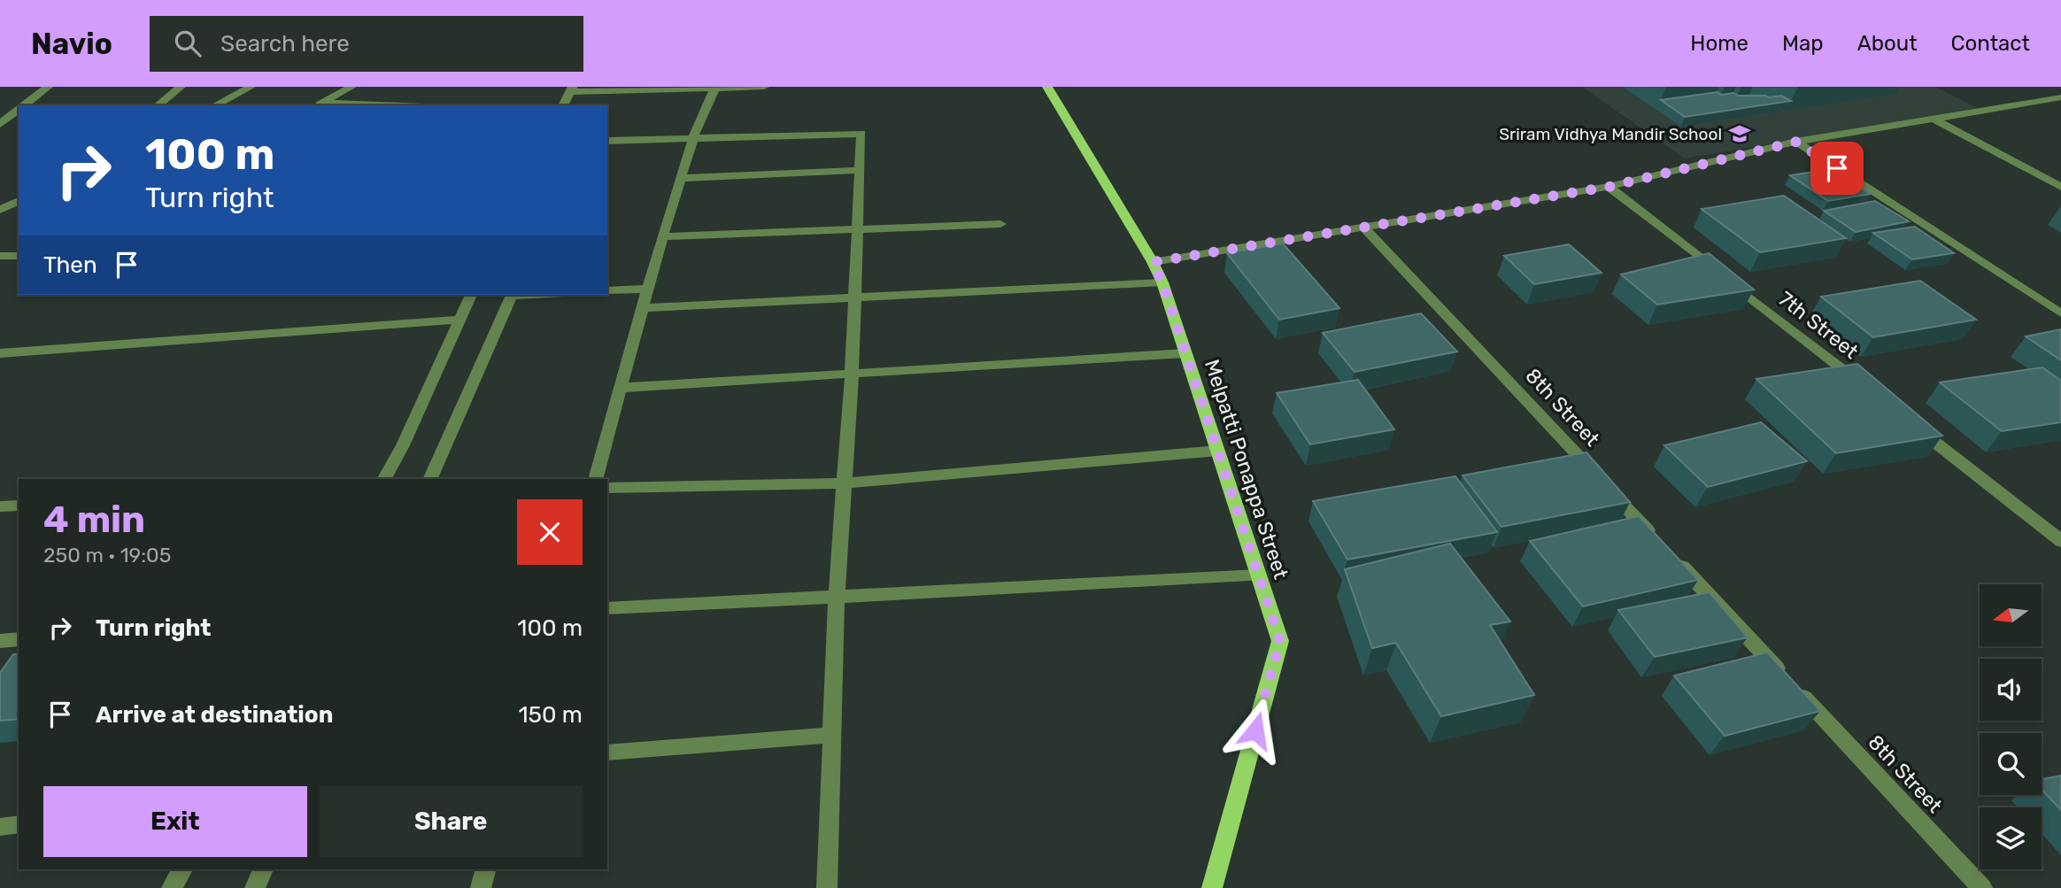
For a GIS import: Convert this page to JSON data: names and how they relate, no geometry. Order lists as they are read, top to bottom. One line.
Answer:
{"streets":{"main road":["Melpatti Ponappa Street"],"street":["7th Street","8th Street"]},"places":{"school or university":["Sriram Vidhya Mandir School"]},"north":"left","page":{"header":"Navio","search":"Search here","nav":["Home","Map","About","Contact"],"turn":["100 m","Turn right"],"then":"Then","heading":["4 min","250 m · 19:05"],"list":[{"name":"Turn right","value":"100 m"},{"name":"Arrive at destination","value":"150 m"}],"buttons":["Exit","Share"]}}
